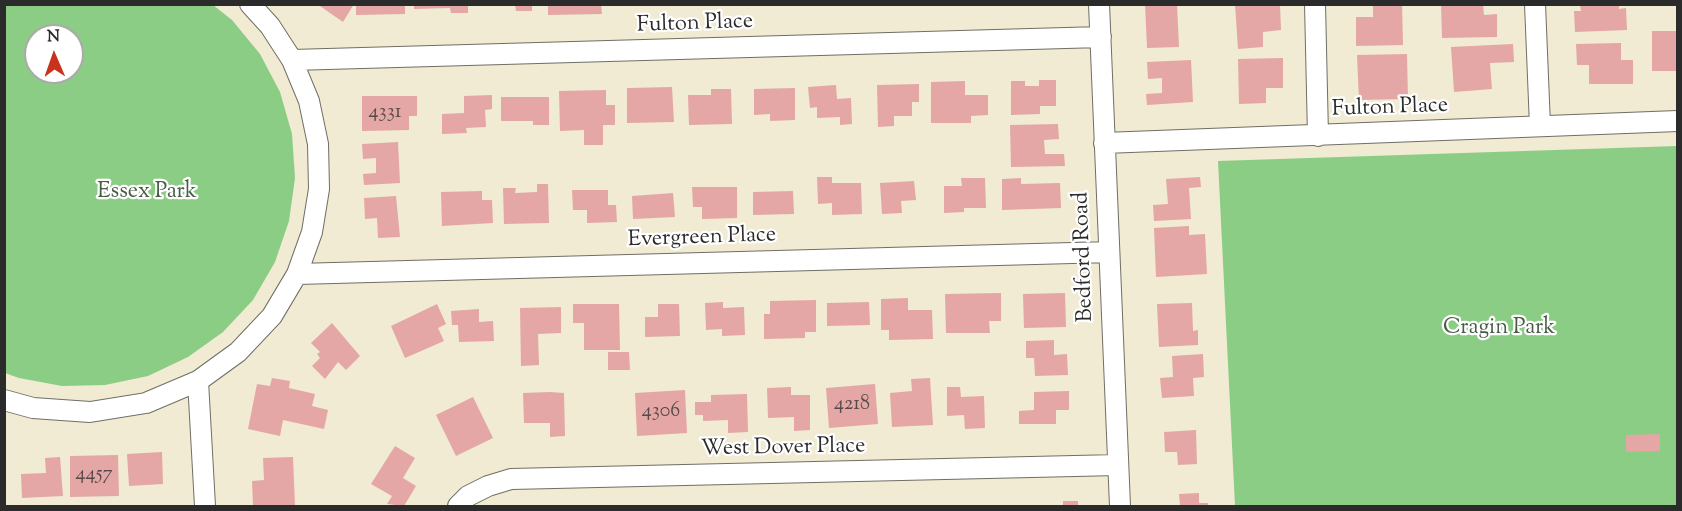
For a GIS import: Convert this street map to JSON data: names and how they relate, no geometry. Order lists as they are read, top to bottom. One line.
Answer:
{"streets":{"street":["Fulton Place","Evergreen Place","Bedford Road","West Dover Place"]},"crossings":[["Fulton Place","Bedford Road"],["Evergreen Place","Bedford Road"],["Bedford Road","West Dover Place"]],"parks":["Essex Park","Cragin Park"],"house_numbers":["4331","4218","4306","4457"],"north":"top"}
